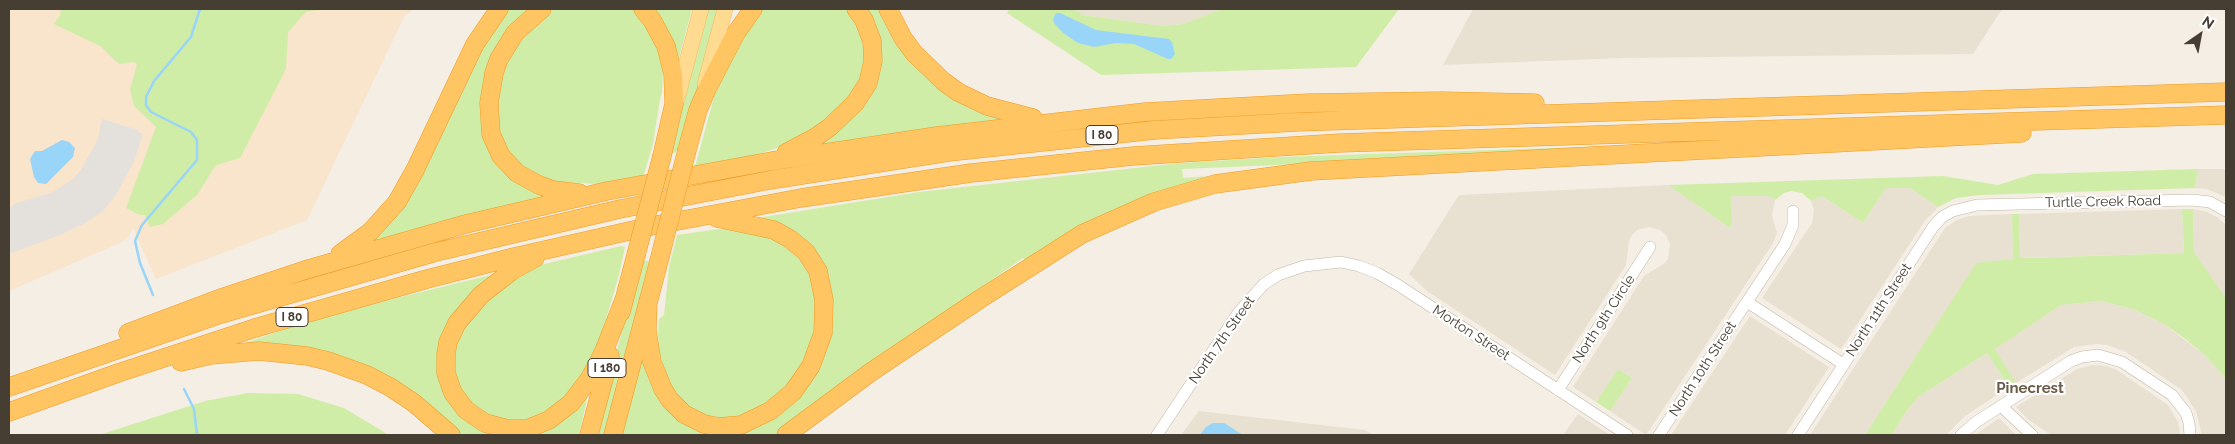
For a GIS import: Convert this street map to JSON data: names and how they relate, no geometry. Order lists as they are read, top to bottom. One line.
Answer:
{"streets":{"highway":["I 80","I 180"],"street":["Turtle Creek Road","North 11th Street","North 9th Circle","Morton Street","North 7th Street","North 10th Street"]},"crossings":[["Turtle Creek Road","North 11th Street"],["North 9th Circle","Morton Street"],["Morton Street","North 7th Street"]],"districts":["Pinecrest"],"north":"top right"}
